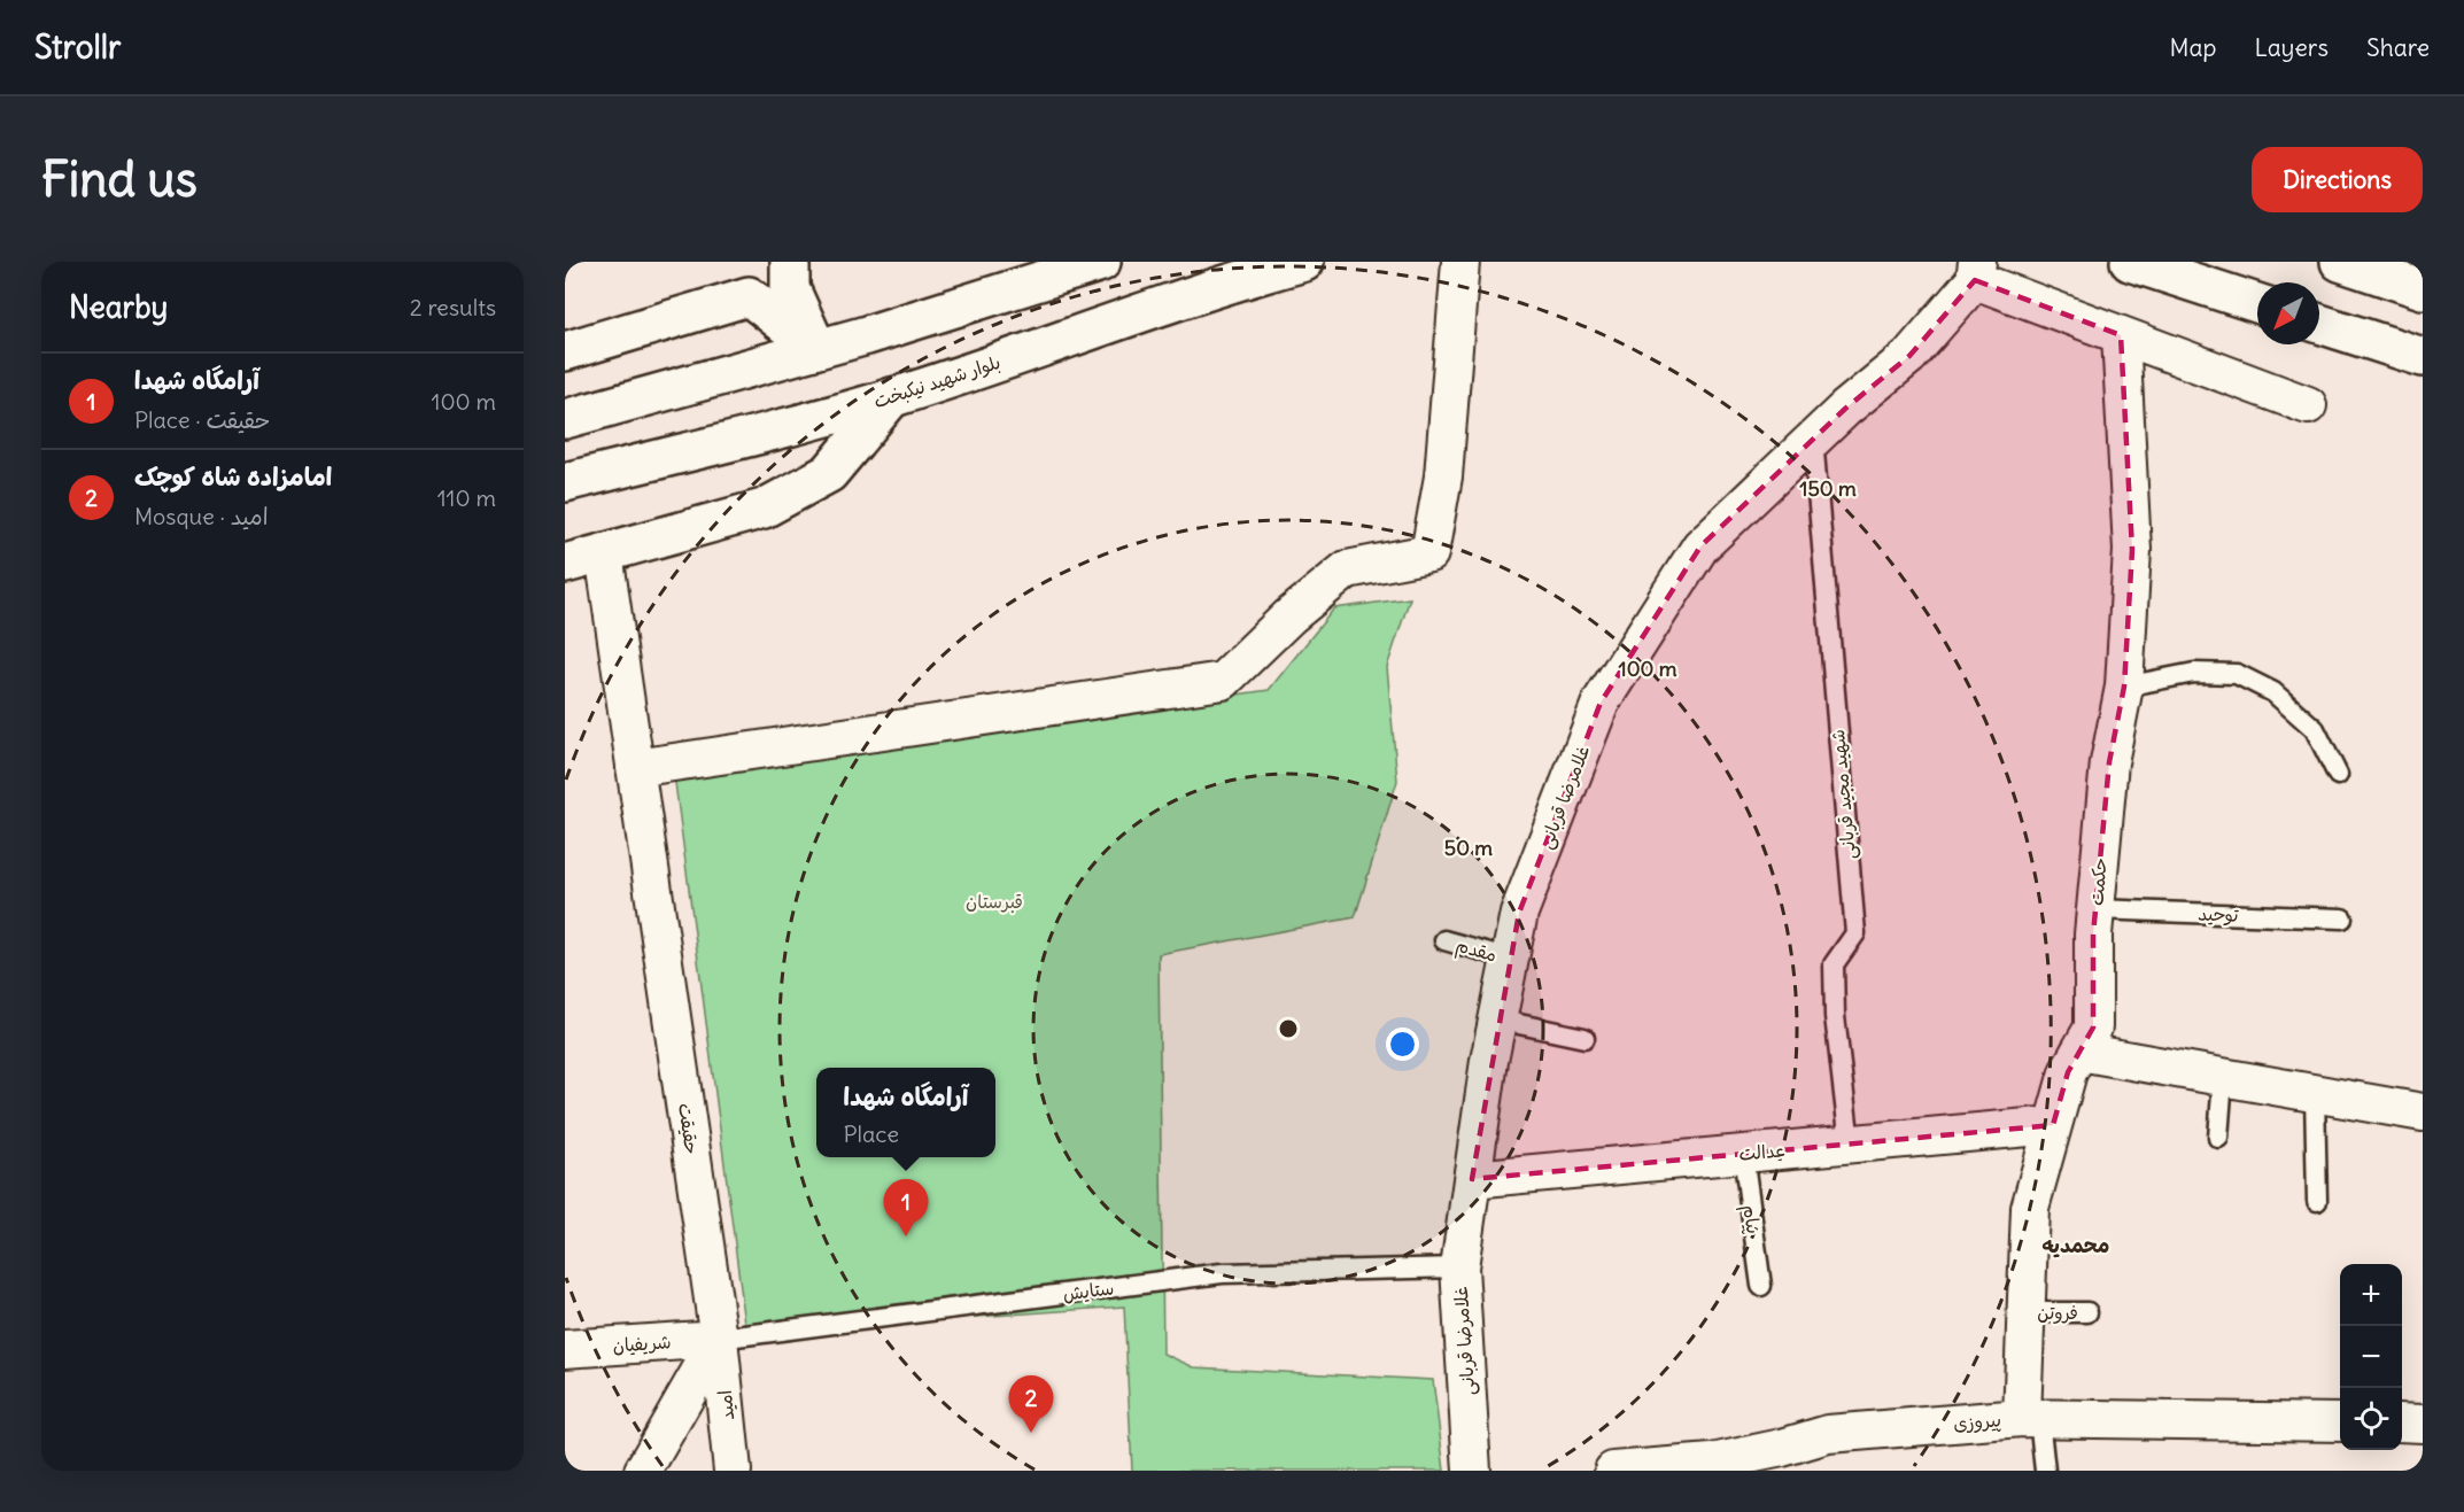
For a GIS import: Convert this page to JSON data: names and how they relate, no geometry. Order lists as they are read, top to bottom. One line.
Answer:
{"streets":{"main road":["بلوار شهید نیکبخت"],"street":["غلامرضا قربانی","حکمت","حقیقت","عدالت","شریفیان","امید","پیروزی"],"lane":["شهید مجید قربانی","توحید","مقدم","پیام","ستایش","فروتن"]},"crossings":[["شهید مجید قربانی","غلامرضا قربانی"],["شهید مجید قربانی","عدالت"],["غلامرضا قربانی","مقدم"],["غلامرضا قربانی","عدالت"],["غلامرضا قربانی","ستایش"],["حکمت","توحید"],["حکمت","عدالت"],["حکمت","فروتن"],["حکمت","پیروزی"],["حقیقت","ستایش"],["حقیقت","شریفیان"],["حقیقت","امید"],["عدالت","پیام"],["ستایش","شریفیان"],["ستایش","امید"],["شریفیان","امید"]],"districts":["محمدیه"],"parks":["قبرستان"],"north":"bottom left","page":{"header":"Strollr","nav":["Map","Layers","Share"],"buttons":"Directions","title":"Find us","heading":["Nearby","2 results"],"list":[{"mark":"1","name":"آرامگاه شهدا","note":"Place · حقیقت","value":"100 m"},{"mark":"2","name":"امامزاده شاه کوچک","note":"Mosque · امید","value":"110 m"}],"popup":["آرامگاه شهدا","Place"],"pins":["1","2"],"map_buttons":["+","−"]},"rings":["150 m","100 m","50 m"]}
